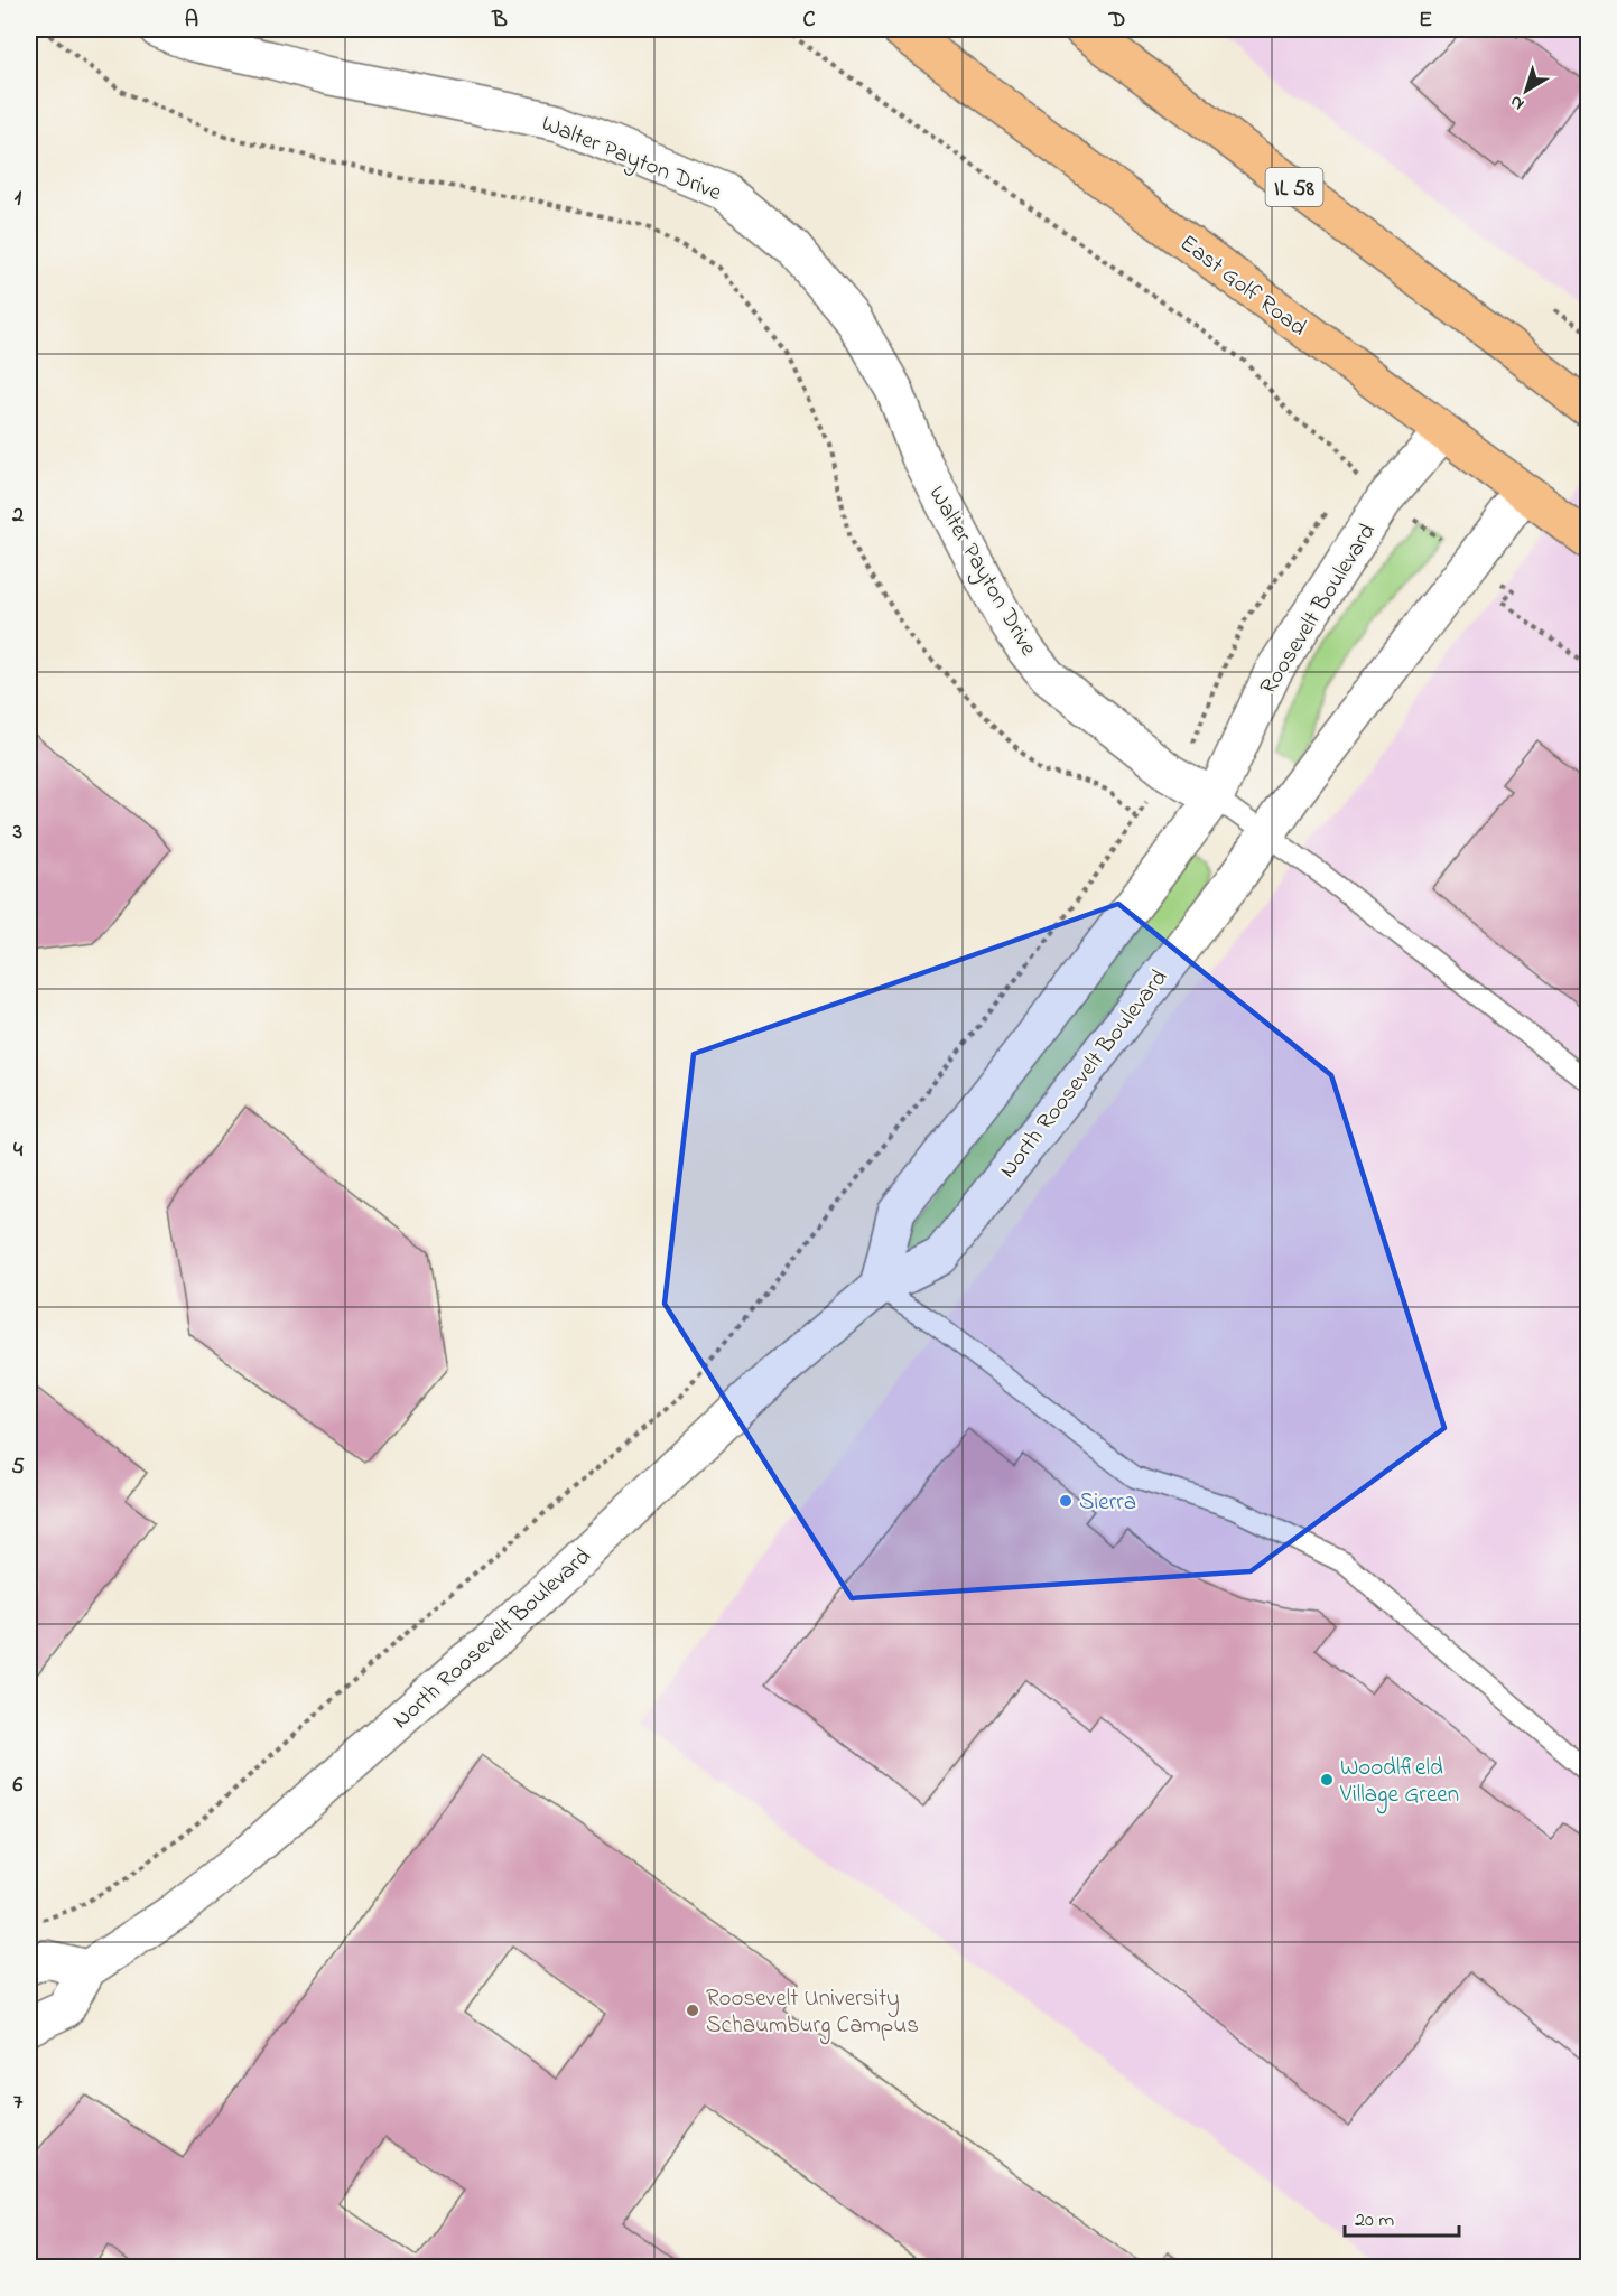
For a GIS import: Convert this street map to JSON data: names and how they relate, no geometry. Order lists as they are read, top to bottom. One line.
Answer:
{"streets":{"main road":["IL 58","East Golf Road"],"street":["Walter Payton Drive","Roosevelt Boulevard","North Roosevelt Boulevard"]},"crossings":[["Walter Payton Drive","Roosevelt Boulevard"],["East Golf Road","Roosevelt Boulevard"]],"places":["Sierra","Woodlfield Village Green","Roosevelt University Schaumburg Campus"],"scale_bar":"20 m","north":"bottom left","grid":{"columns":["A","B","C","D","E"],"rows":["1","2","3","4","5","6","7"]}}
